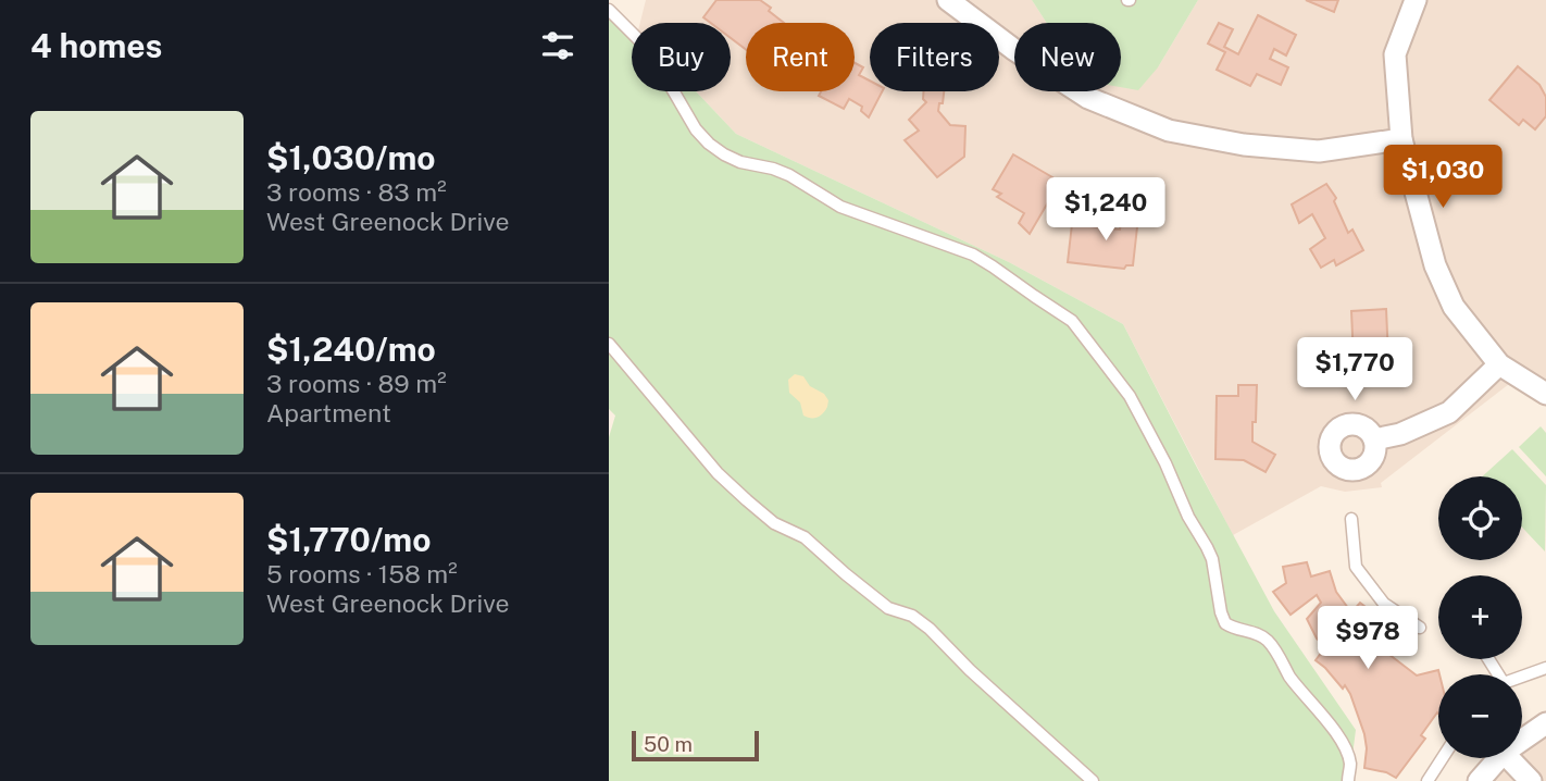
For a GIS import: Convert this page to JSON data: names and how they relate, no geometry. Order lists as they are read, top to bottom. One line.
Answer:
{"scale_bar":"50 m","page":{"heading":"4 homes","chip":["Buy","Rent","Filters","New"],"list":[{"name":"$1,030/mo","note":"3 rooms · 83 m² · West Greenock Drive"},{"name":"$1,240/mo","note":"3 rooms · 89 m² · Apartment"},{"name":"$1,770/mo","note":"5 rooms · 158 m² · West Greenock Drive"}],"price":["$1,030","$1,240","$1,770","$978"],"map_buttons":["+","−"],"scale":"50 m"}}
